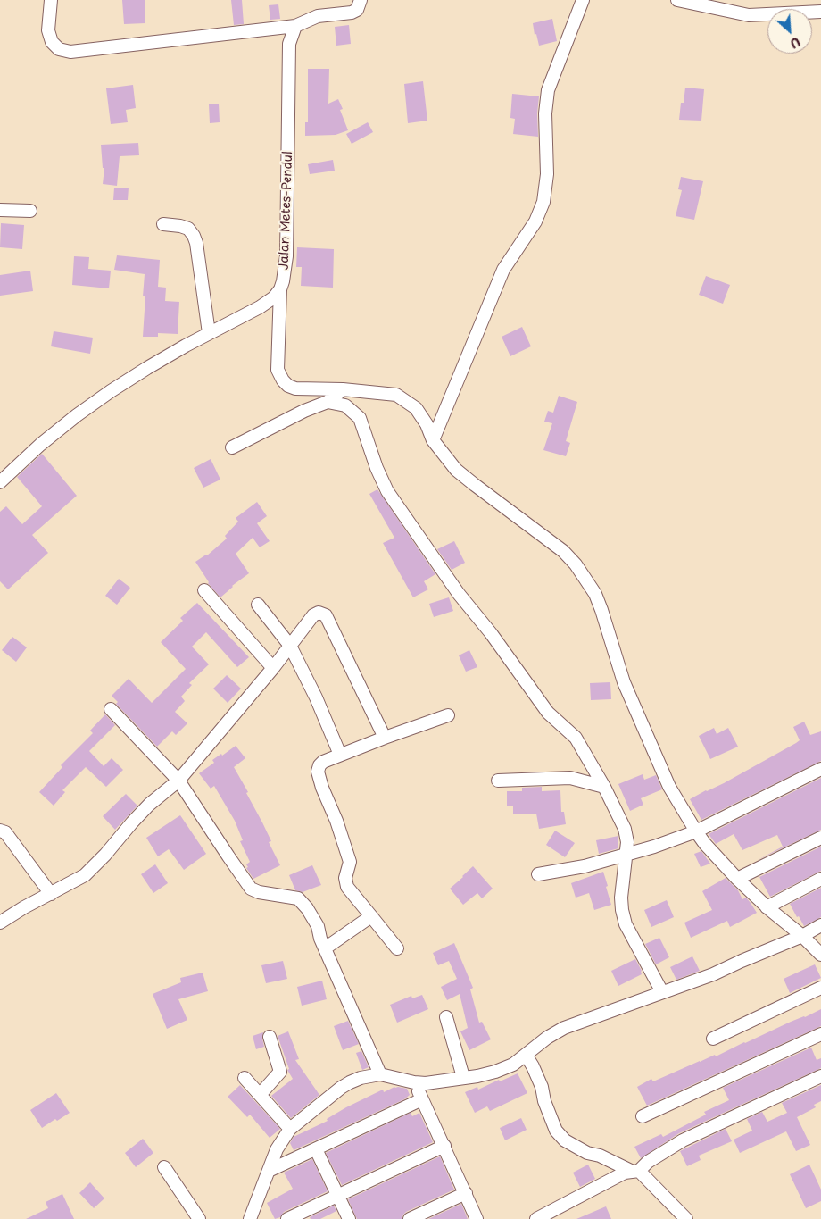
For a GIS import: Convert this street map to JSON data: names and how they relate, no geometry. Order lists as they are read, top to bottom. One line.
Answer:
{"streets":{"street":["Jalan Metes-Pendul"]},"north":"bottom right"}
